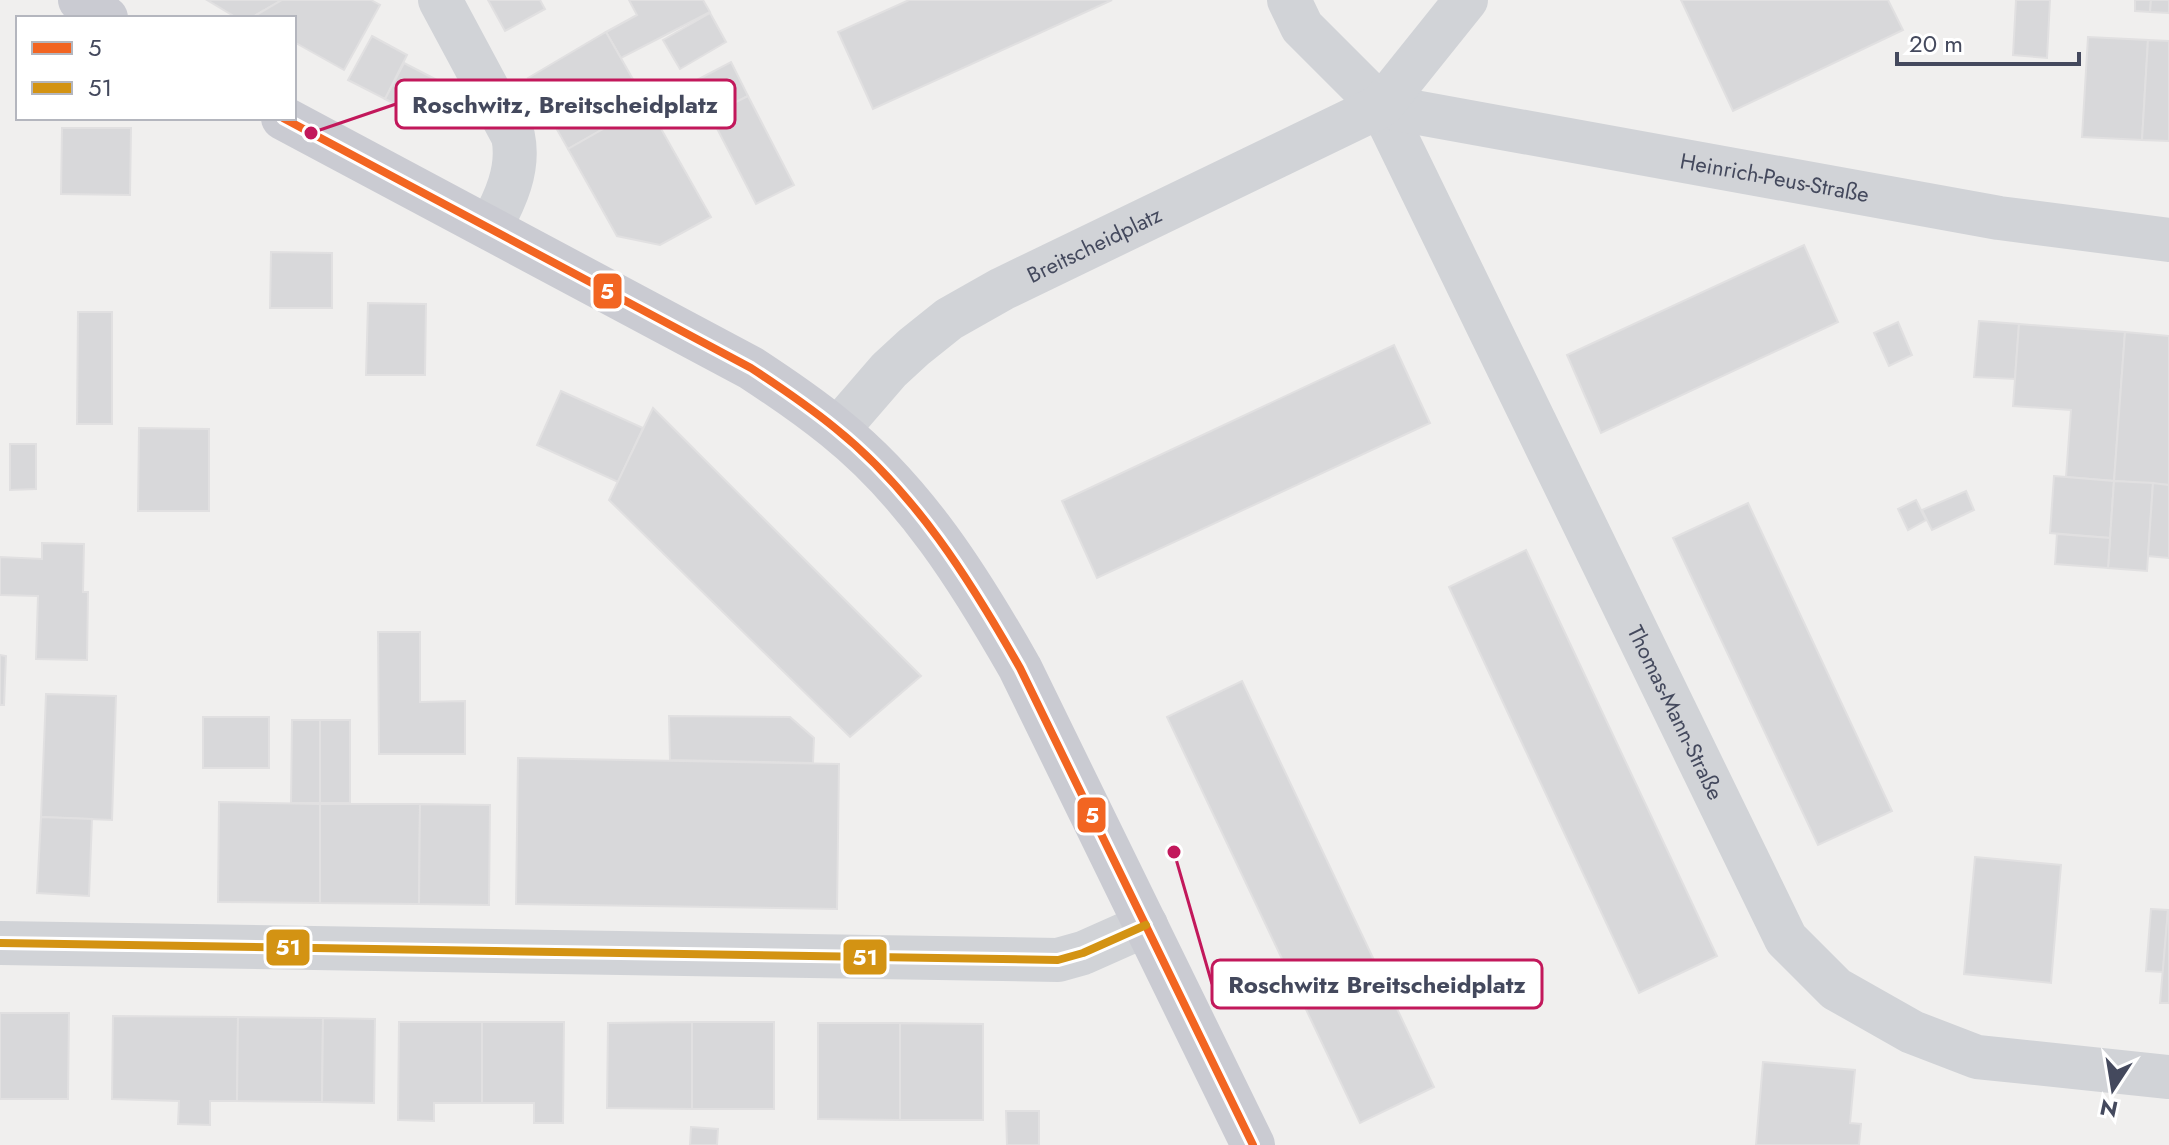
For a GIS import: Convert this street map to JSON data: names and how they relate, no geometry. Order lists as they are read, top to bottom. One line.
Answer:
{"streets":{"street":["Heinrich-Peus-Straße","Breitscheidplatz","Thomas-Mann-Straße"]},"crossings":[["Heinrich-Peus-Straße","Breitscheidplatz"],["Heinrich-Peus-Straße","Thomas-Mann-Straße"],["Breitscheidplatz","Thomas-Mann-Straße"]],"places":["Roschwitz, Breitscheidplatz","Roschwitz Breitscheidplatz"],"lines":["transit line 5","transit line 51"],"legend":["5","51"],"scale_bar":"20 m","north":"bottom"}
